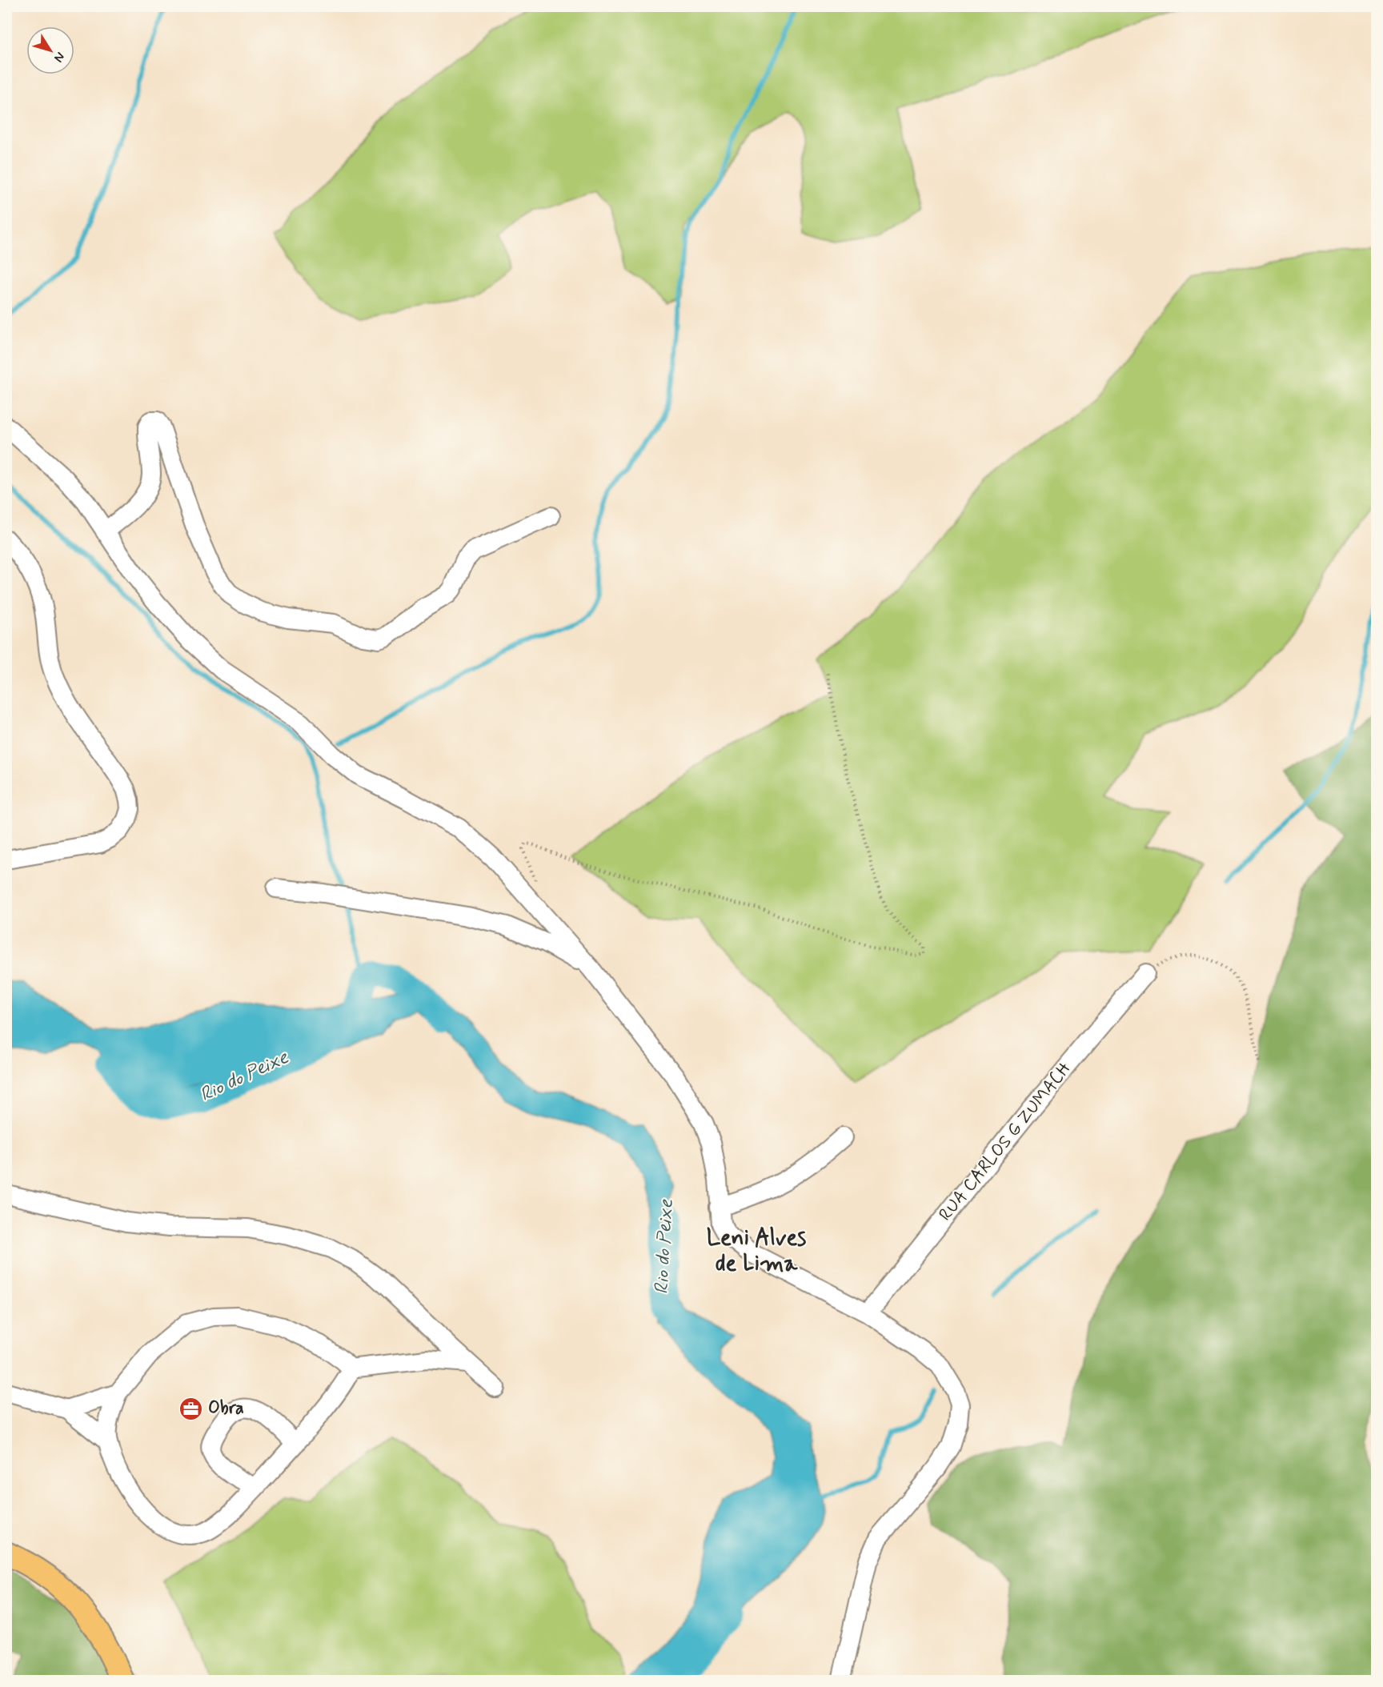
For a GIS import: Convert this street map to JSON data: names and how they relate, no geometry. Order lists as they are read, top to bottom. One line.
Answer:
{"streets":{"street":["RUA CARLOS G ZUMACH"]},"districts":["Leni Alves de Lima"],"water":["Rio do Peixe"],"places":{"office":["Obra"]},"north":"bottom right"}
